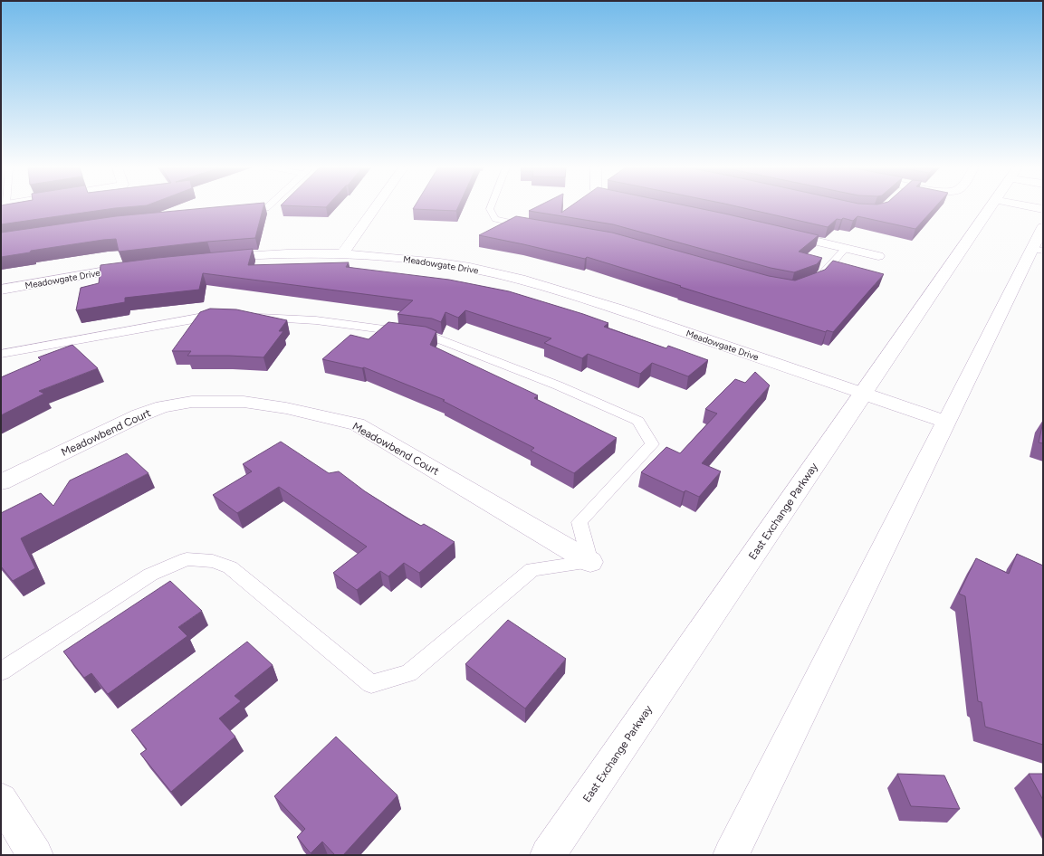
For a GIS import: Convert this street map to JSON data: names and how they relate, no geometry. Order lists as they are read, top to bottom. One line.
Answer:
{"streets":{"street":["Meadowgate Drive","Meadowbend Court","East Exchange Parkway"]},"crossings":[["Meadowgate Drive","East Exchange Parkway"]]}
